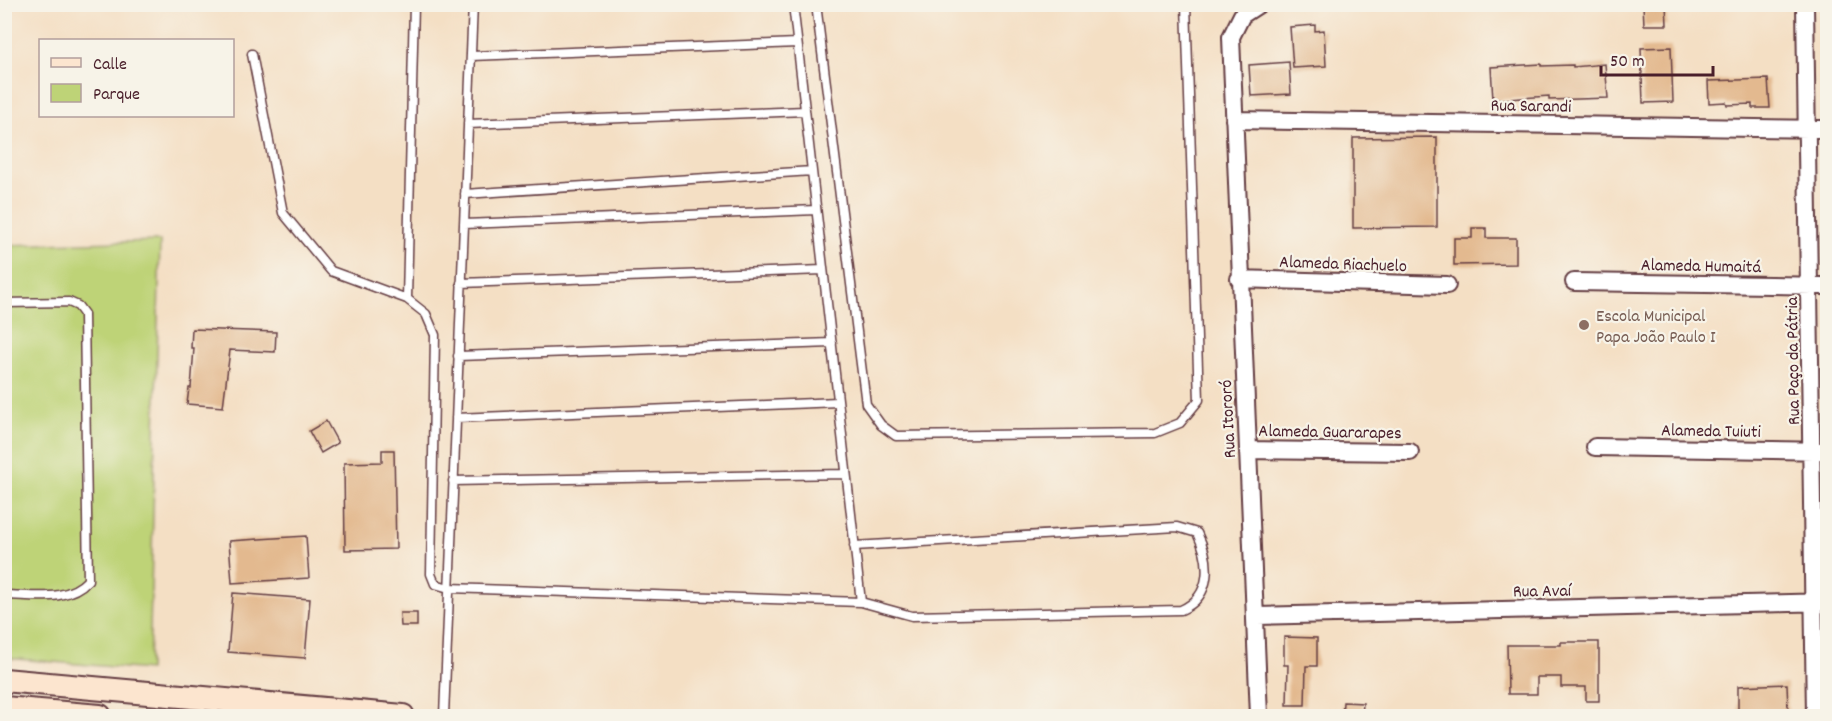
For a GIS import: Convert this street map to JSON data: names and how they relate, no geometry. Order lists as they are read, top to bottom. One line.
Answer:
{"streets":{"street":["Rua Sarandi","Alameda Riachuelo","Alameda Humaitá","Rua Paço da Pátria","Rua Itororó","Alameda Tuiuti","Alameda Guararapes","Rua Avaí"]},"crossings":[["Rua Sarandi","Rua Paço da Pátria"],["Rua Sarandi","Rua Itororó"],["Alameda Riachuelo","Rua Itororó"],["Alameda Humaitá","Rua Paço da Pátria"],["Rua Paço da Pátria","Alameda Tuiuti"],["Rua Paço da Pátria","Rua Avaí"],["Rua Itororó","Alameda Guararapes"],["Rua Itororó","Rua Avaí"]],"places":["Escola Municipal Papa João Paulo I"],"legend":["Calle","Parque"],"scale_bar":"50 m"}
